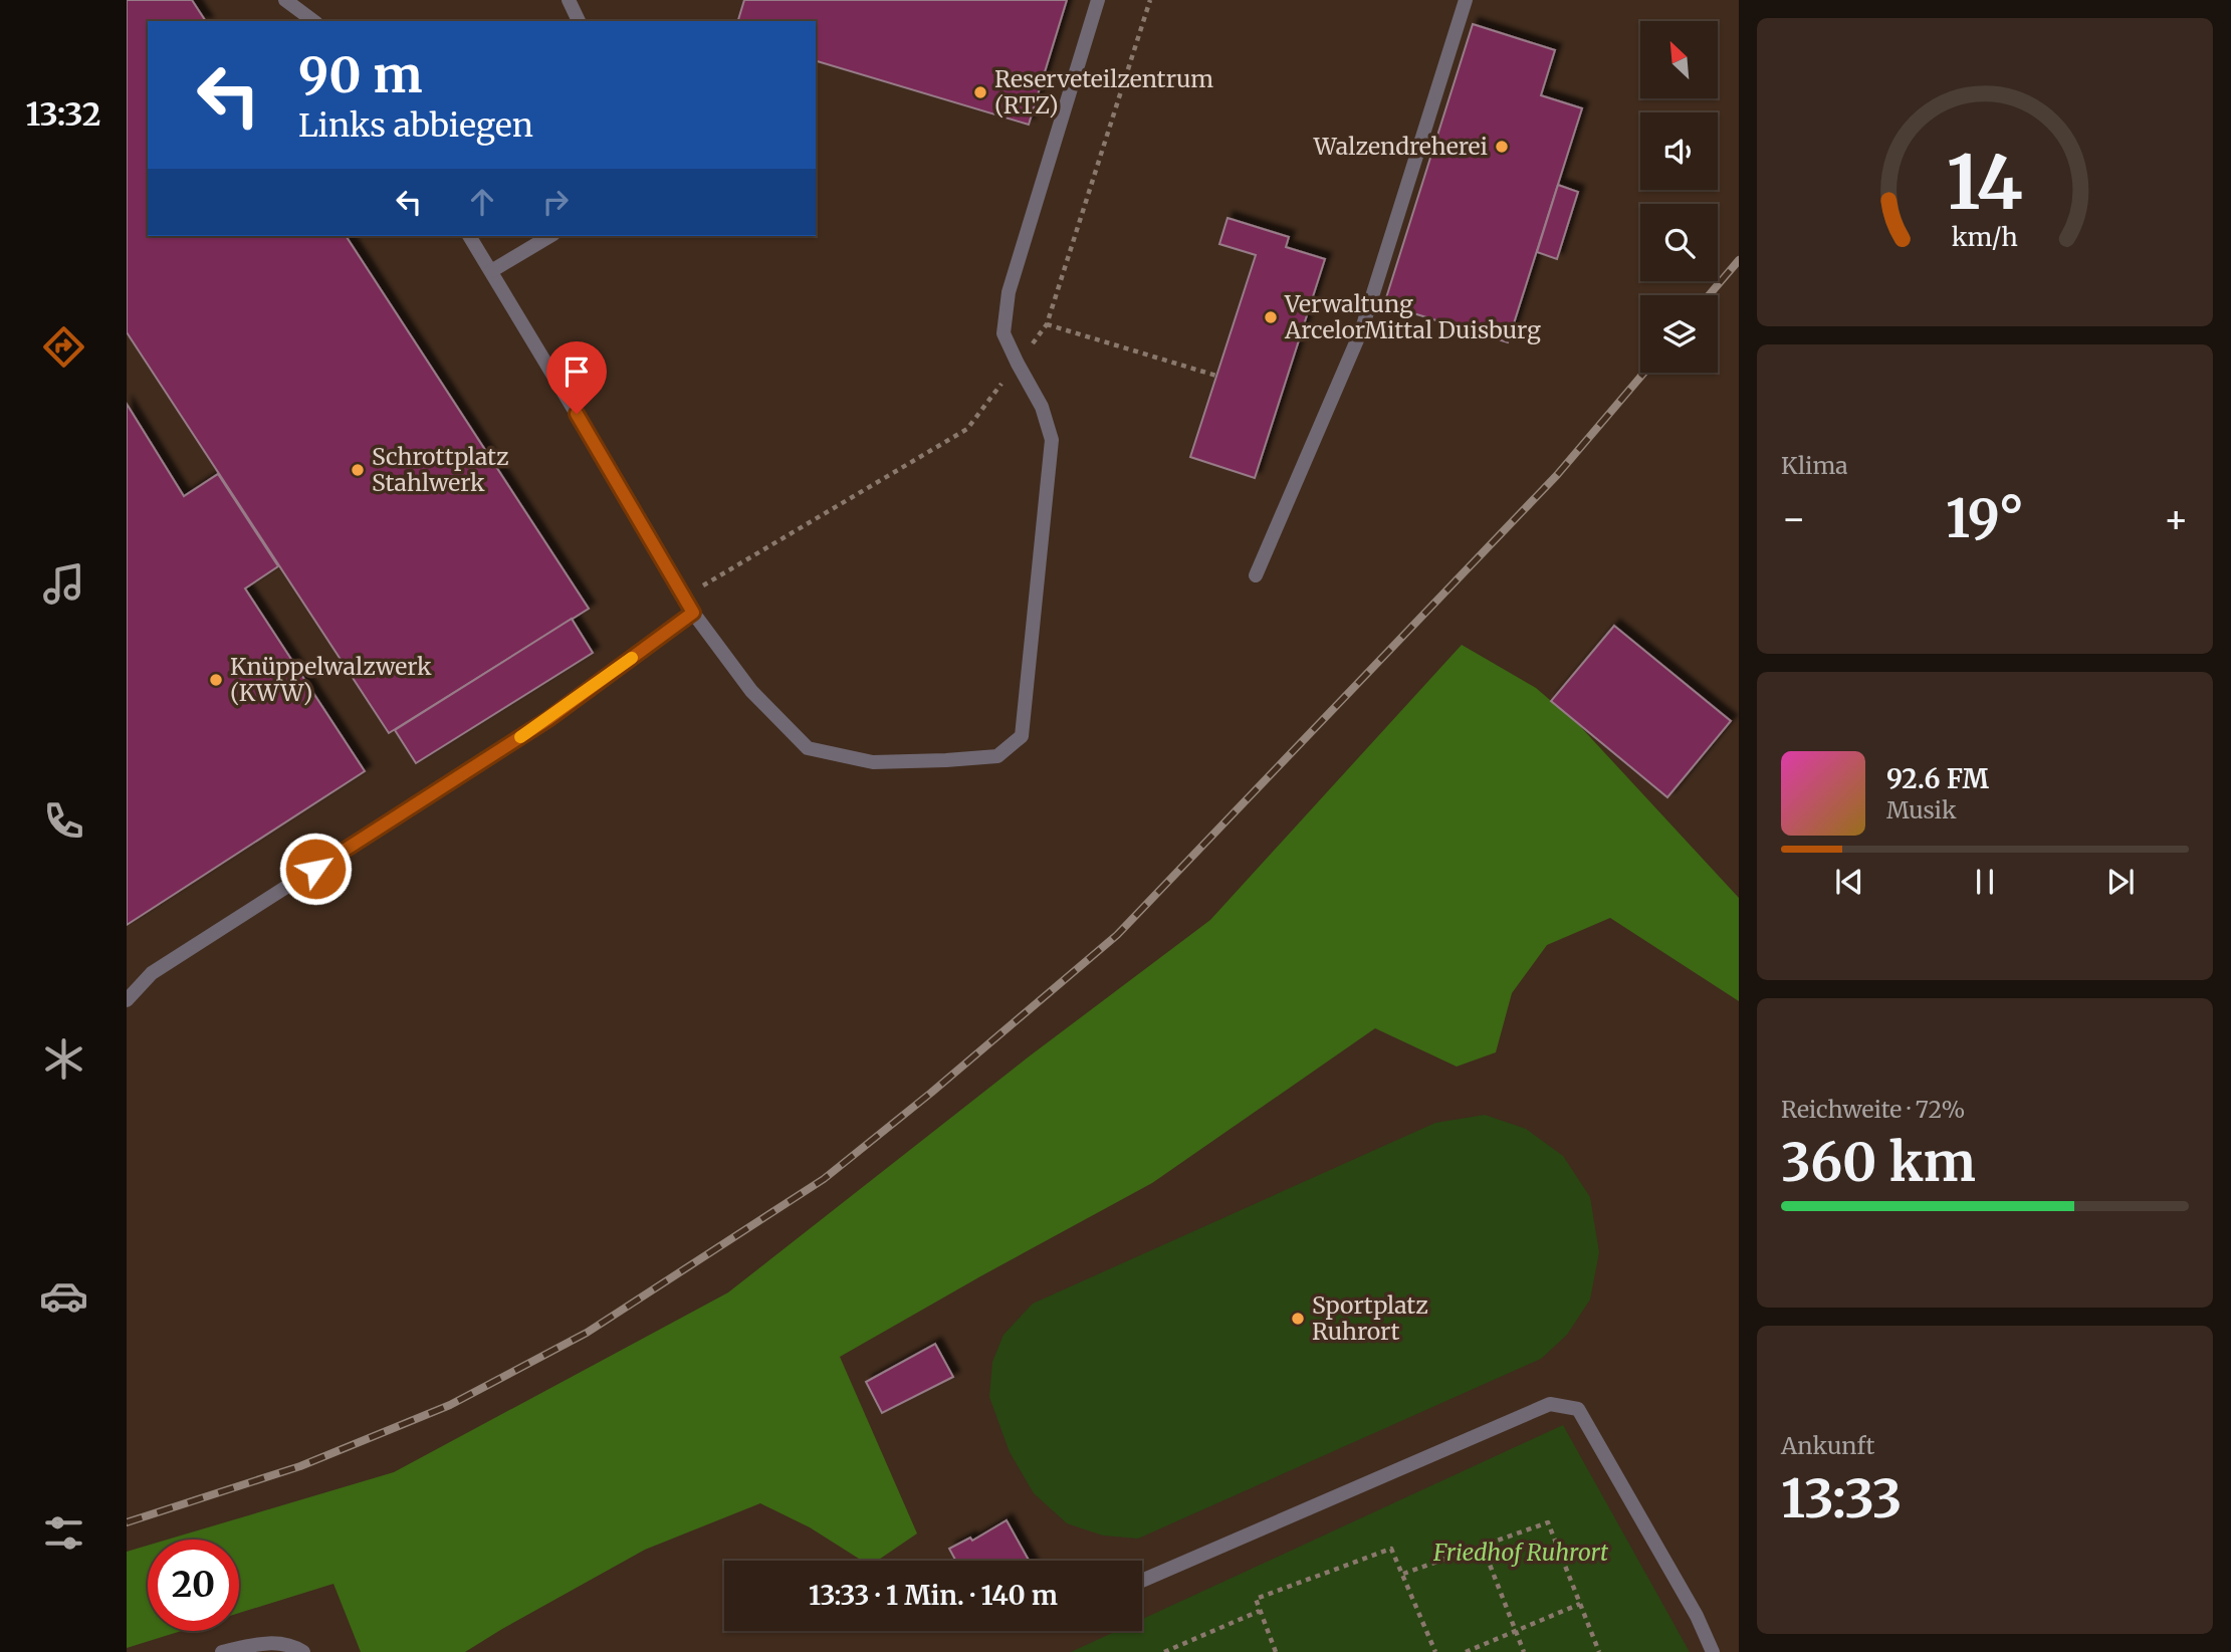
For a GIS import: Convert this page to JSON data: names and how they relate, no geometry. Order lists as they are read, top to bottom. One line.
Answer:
{"parks":["Friedhof Ruhrort"],"places":["Reserveteilzentrum (RTZ)","Walzendreherei","Verwaltung ArcelorMittal Duisburg","Schrottplatz Stahlwerk","Knüppelwalzwerk (KWW)","Sportplatz Ruhrort"],"north":"top left","page":{"tabs":"13:32","turn":["90 m","Links abbiegen"],"tile":["Klima",["Reichweite · 72%","360 km"],["Ankunft","13:33"]],"heat":["−","19°","+"],"song":["92.6 FM","Musik"],"limit":"20","trip":"13:33 · 1 Min. · 140 m","gauge":["14","km/h"]}}
